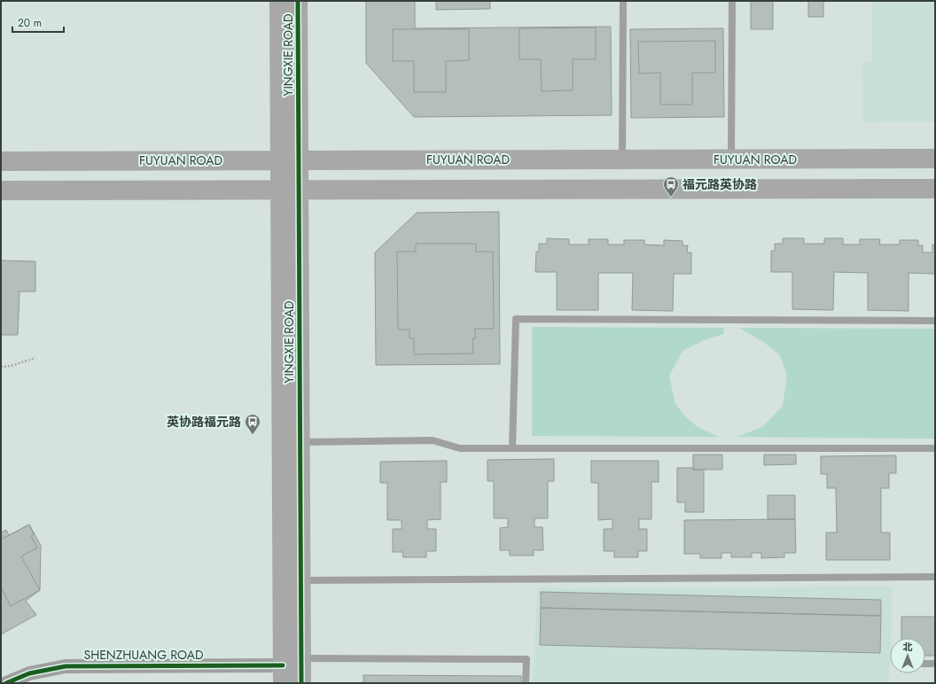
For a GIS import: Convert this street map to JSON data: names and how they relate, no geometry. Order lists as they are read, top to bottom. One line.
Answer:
{"streets":{"main road":["YINGXIE ROAD","FUYUAN ROAD"],"street":["SHENZHUANG ROAD"]},"crossings":[["YINGXIE ROAD","FUYUAN ROAD"],["YINGXIE ROAD","SHENZHUANG ROAD"]],"places":{"bus stop":["福元路英协路","英协路福元路"]},"scale_bar":"20 m","north":"top"}
